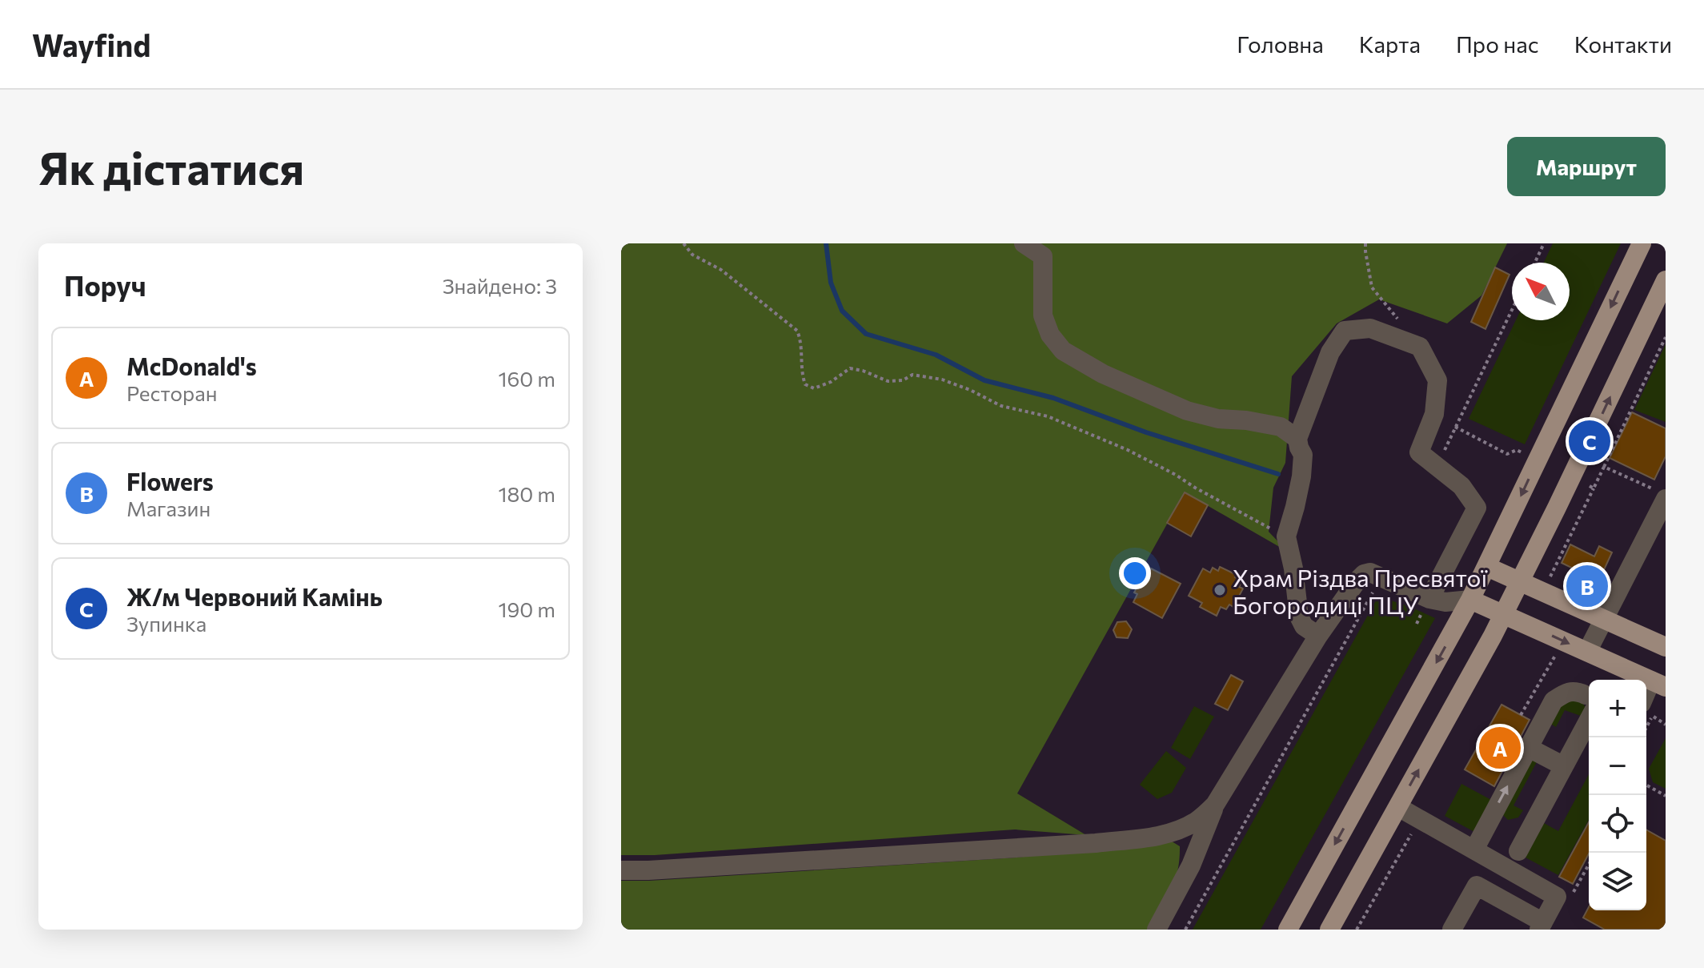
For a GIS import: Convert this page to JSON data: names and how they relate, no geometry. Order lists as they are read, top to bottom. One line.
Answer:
{"places":["Храм Різдва Пресвятої Богородиці ПЦУ"],"north":"top left","page":{"header":"Wayfind","nav":["Головна","Карта","Про нас","Контакти"],"buttons":"Маршрут","title":"Як дістатися","heading":["Поруч","Знайдено: 3"],"list":[{"mark":"A","name":"McDonald's","note":"Ресторан","value":"160 m"},{"mark":"B","name":"Flowers","note":"Магазин","value":"180 m"},{"mark":"C","name":"Ж/м Червоний Камінь","note":"Зупинка","value":"190 m"}],"pins":["C","B","A"],"map_buttons":["+","−"]}}
